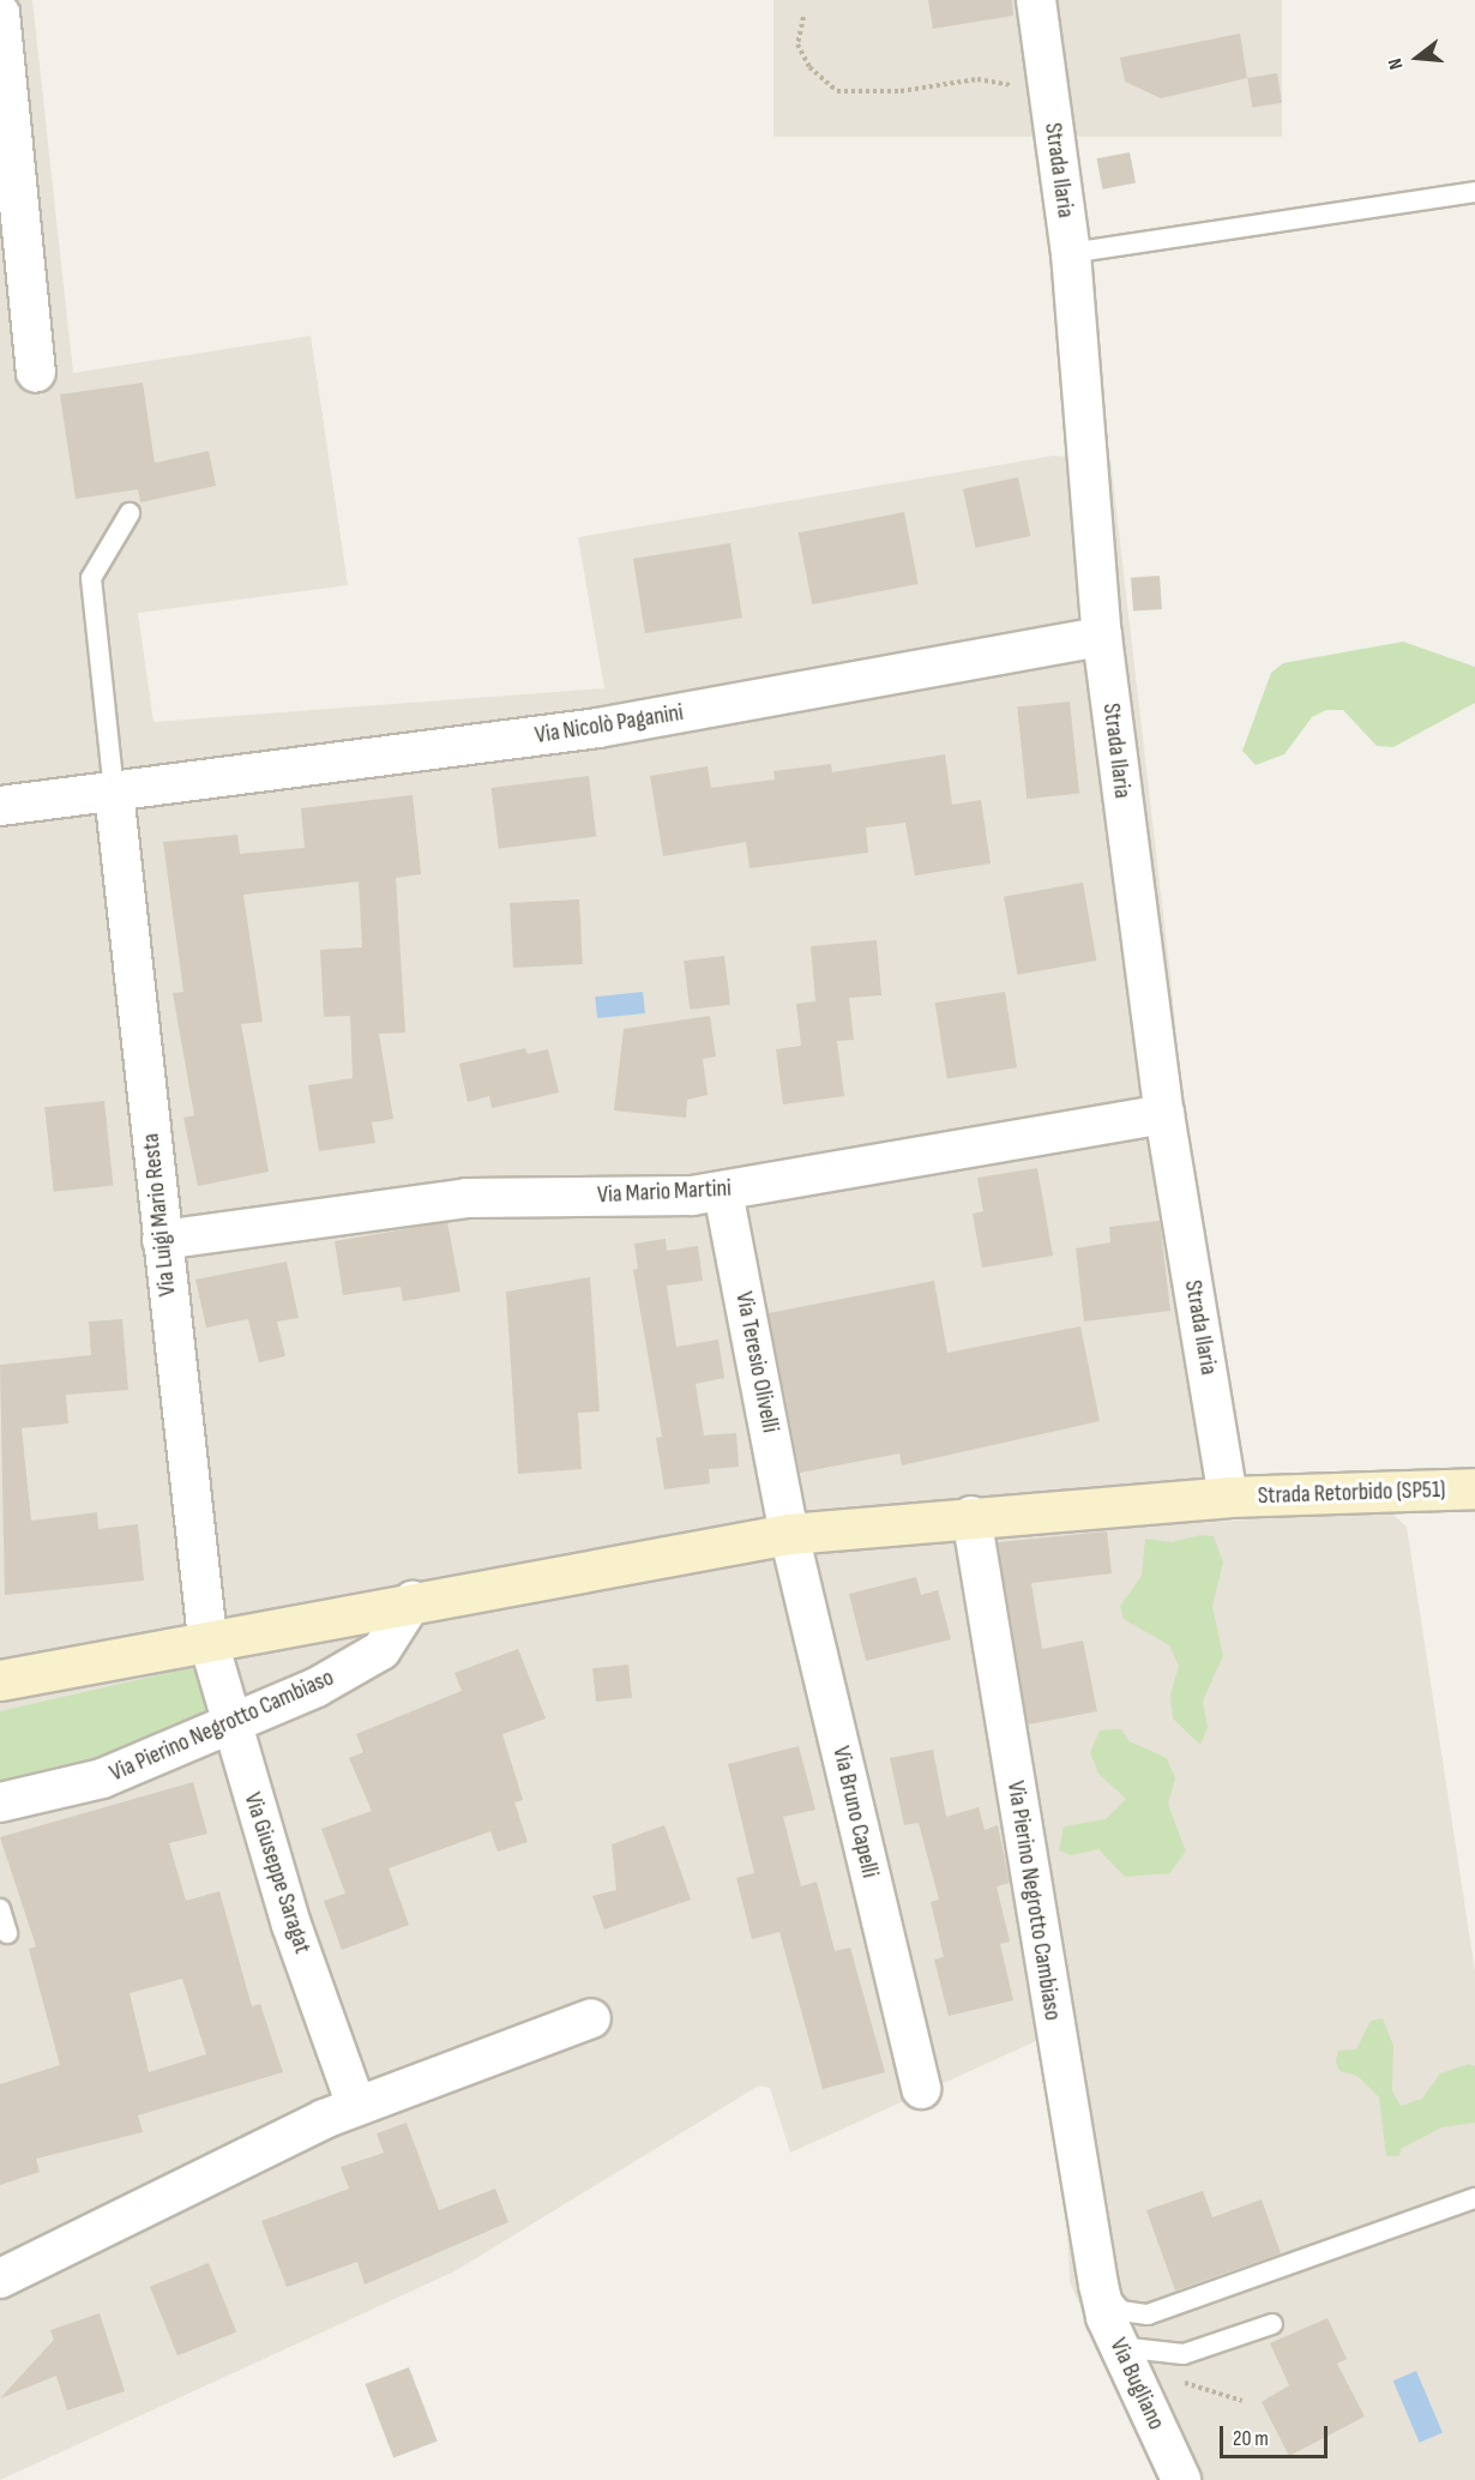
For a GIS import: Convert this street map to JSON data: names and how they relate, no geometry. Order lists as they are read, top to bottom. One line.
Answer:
{"streets":{"street":["Strada Ilaria","Via Nicolò Paganini","Via Mario Martini","Via Luigi Mario Resta","Via Teresio Olivelli","Strada Retorbido (SP51)","Via Pierino Negrotto Cambiaso","Via Bruno Capelli","Via Giuseppe Saragat","Via Bugliano"]},"crossings":[["Strada Ilaria","Via Nicolò Paganini"],["Strada Ilaria","Via Mario Martini"],["Strada Ilaria","Strada Retorbido (SP51)"],["Via Nicolò Paganini","Via Luigi Mario Resta"],["Via Mario Martini","Via Luigi Mario Resta"],["Via Mario Martini","Via Teresio Olivelli"],["Via Luigi Mario Resta","Via Giuseppe Saragat"],["Via Teresio Olivelli","Via Bruno Capelli"],["Via Pierino Negrotto Cambiaso","Via Giuseppe Saragat"],["Via Pierino Negrotto Cambiaso","Via Bugliano"]],"scale_bar":"20 m","north":"left"}
